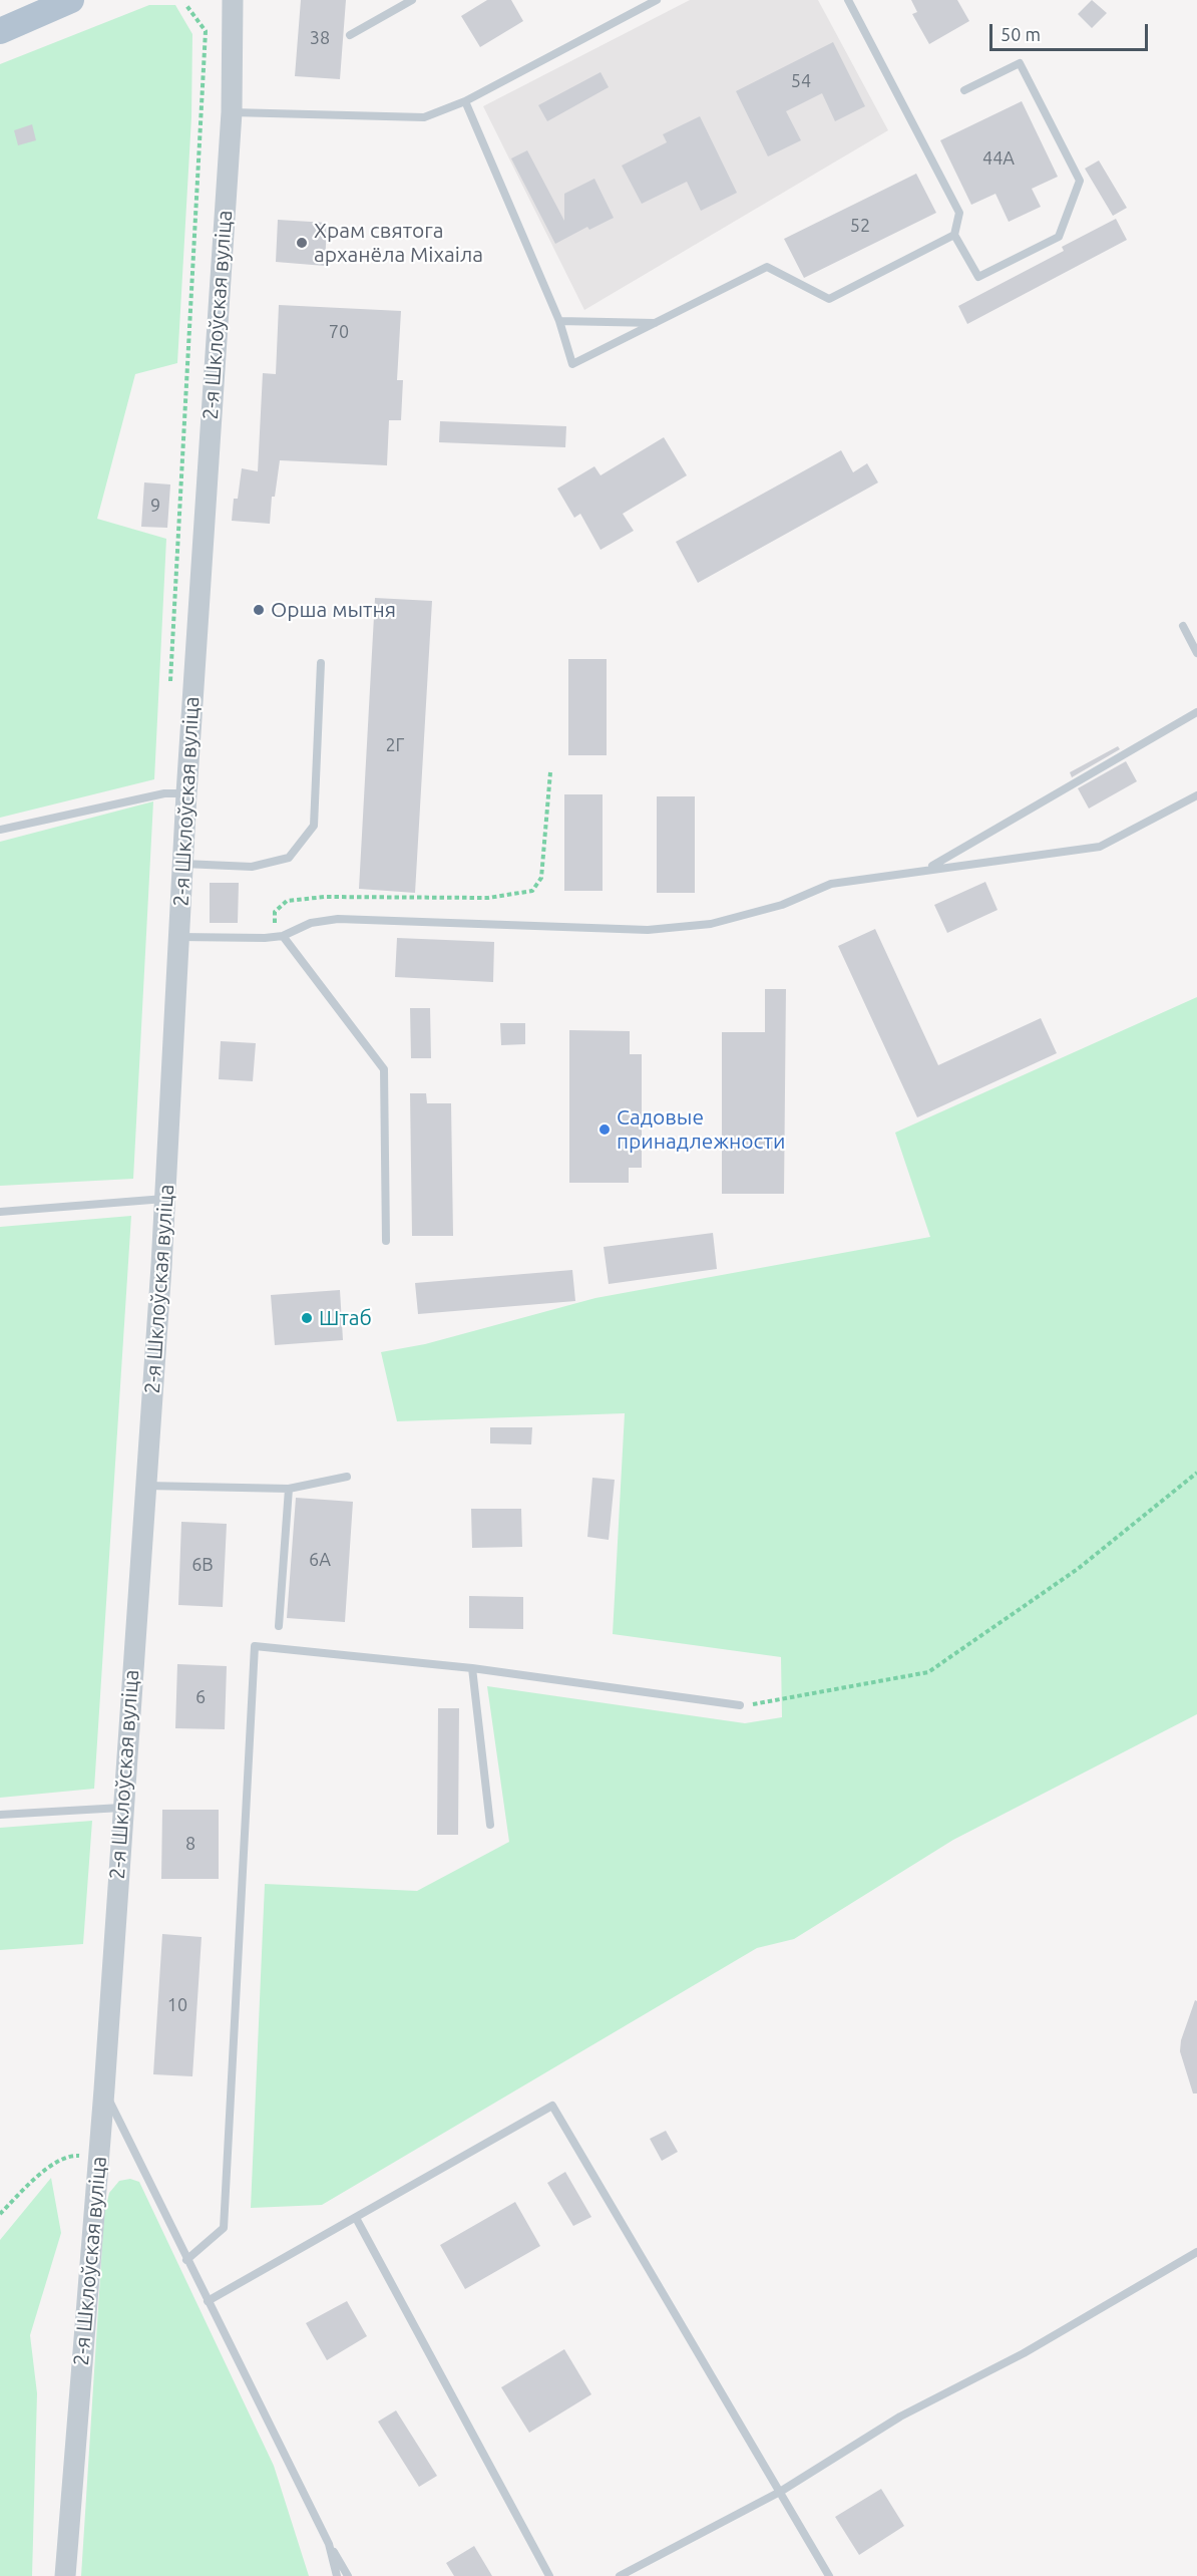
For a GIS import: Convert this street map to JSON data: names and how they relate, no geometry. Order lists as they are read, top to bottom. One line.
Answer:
{"streets":{"street":["2-я Шклоўская вуліца"]},"places":["Храм святога арханёла Міхаіла","Орша мытня","Садовые принадлежности","Штаб"],"house_numbers":["38","54","44А","52","70","9","2Г","6А","6В","6","8","10"],"scale_bar":"50 m"}
